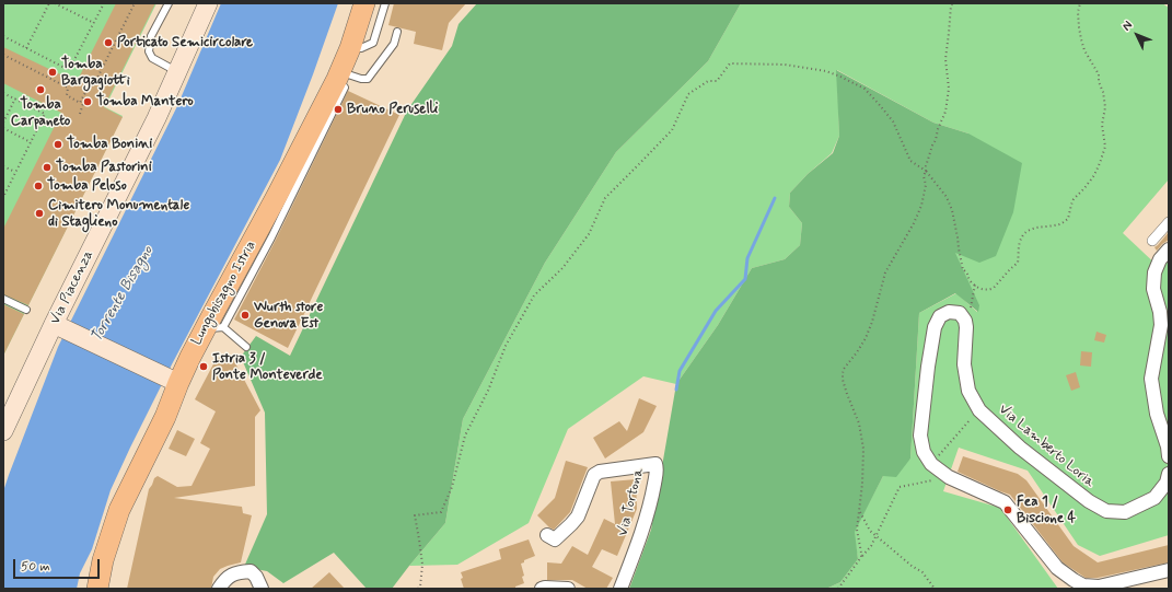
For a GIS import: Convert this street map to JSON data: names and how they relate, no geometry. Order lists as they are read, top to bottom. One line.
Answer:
{"streets":{"main road":["Via Piacenza","Lungobisagno Istria"],"street":["Via Lamberto Loria","Via Tortona"]},"water":["Torrente Bisagno"],"places":["Porticato Semicircolare","Tomba Bargagiotti","Tomba Carpaneto","Tomba Mantero","Bruno Peruselli","Tomba Bonini","Tomba Pastorini","Tomba Peloso","Cimitero Monumentale di Staglieno","Wurth store Genova Est","Istria 3 / Ponte Monteverde","Fea 1 / Biscione 4"],"scale_bar":"50 m","north":"top left"}
